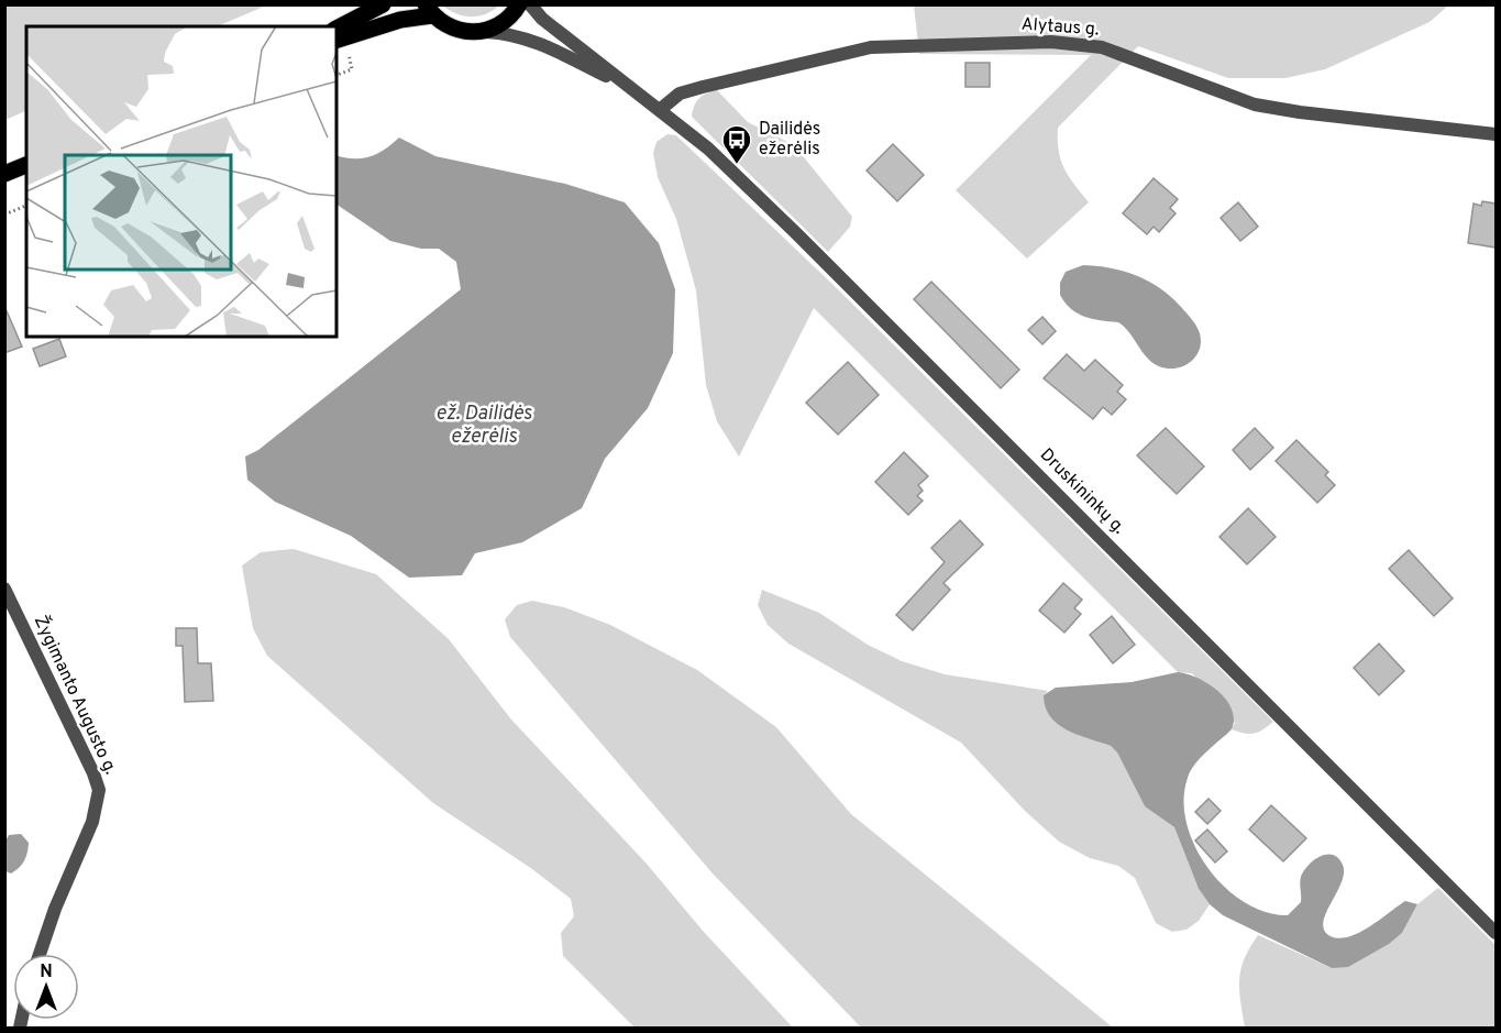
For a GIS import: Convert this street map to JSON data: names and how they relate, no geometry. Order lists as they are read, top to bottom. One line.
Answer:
{"streets":{"street":["Alytaus g.","Druskininkų g.","Žygimanto Augusto g."]},"crossings":[["Alytaus g.","Druskininkų g."]],"water":["ež. Dailidės ežerėlis"],"places":{"bus stop":["Dailidės ežerėlis"]},"north":"top"}
